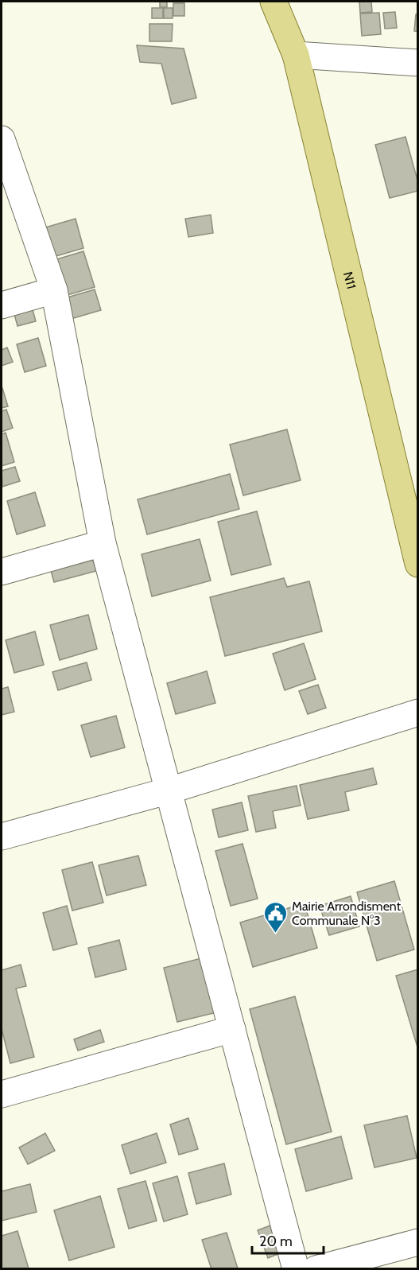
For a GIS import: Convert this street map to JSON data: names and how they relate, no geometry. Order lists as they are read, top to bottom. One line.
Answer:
{"streets":{"main road":["N11"]},"places":{"public building":["Mairie Arrondisment Communale N°3"]},"scale_bar":"20 m"}
